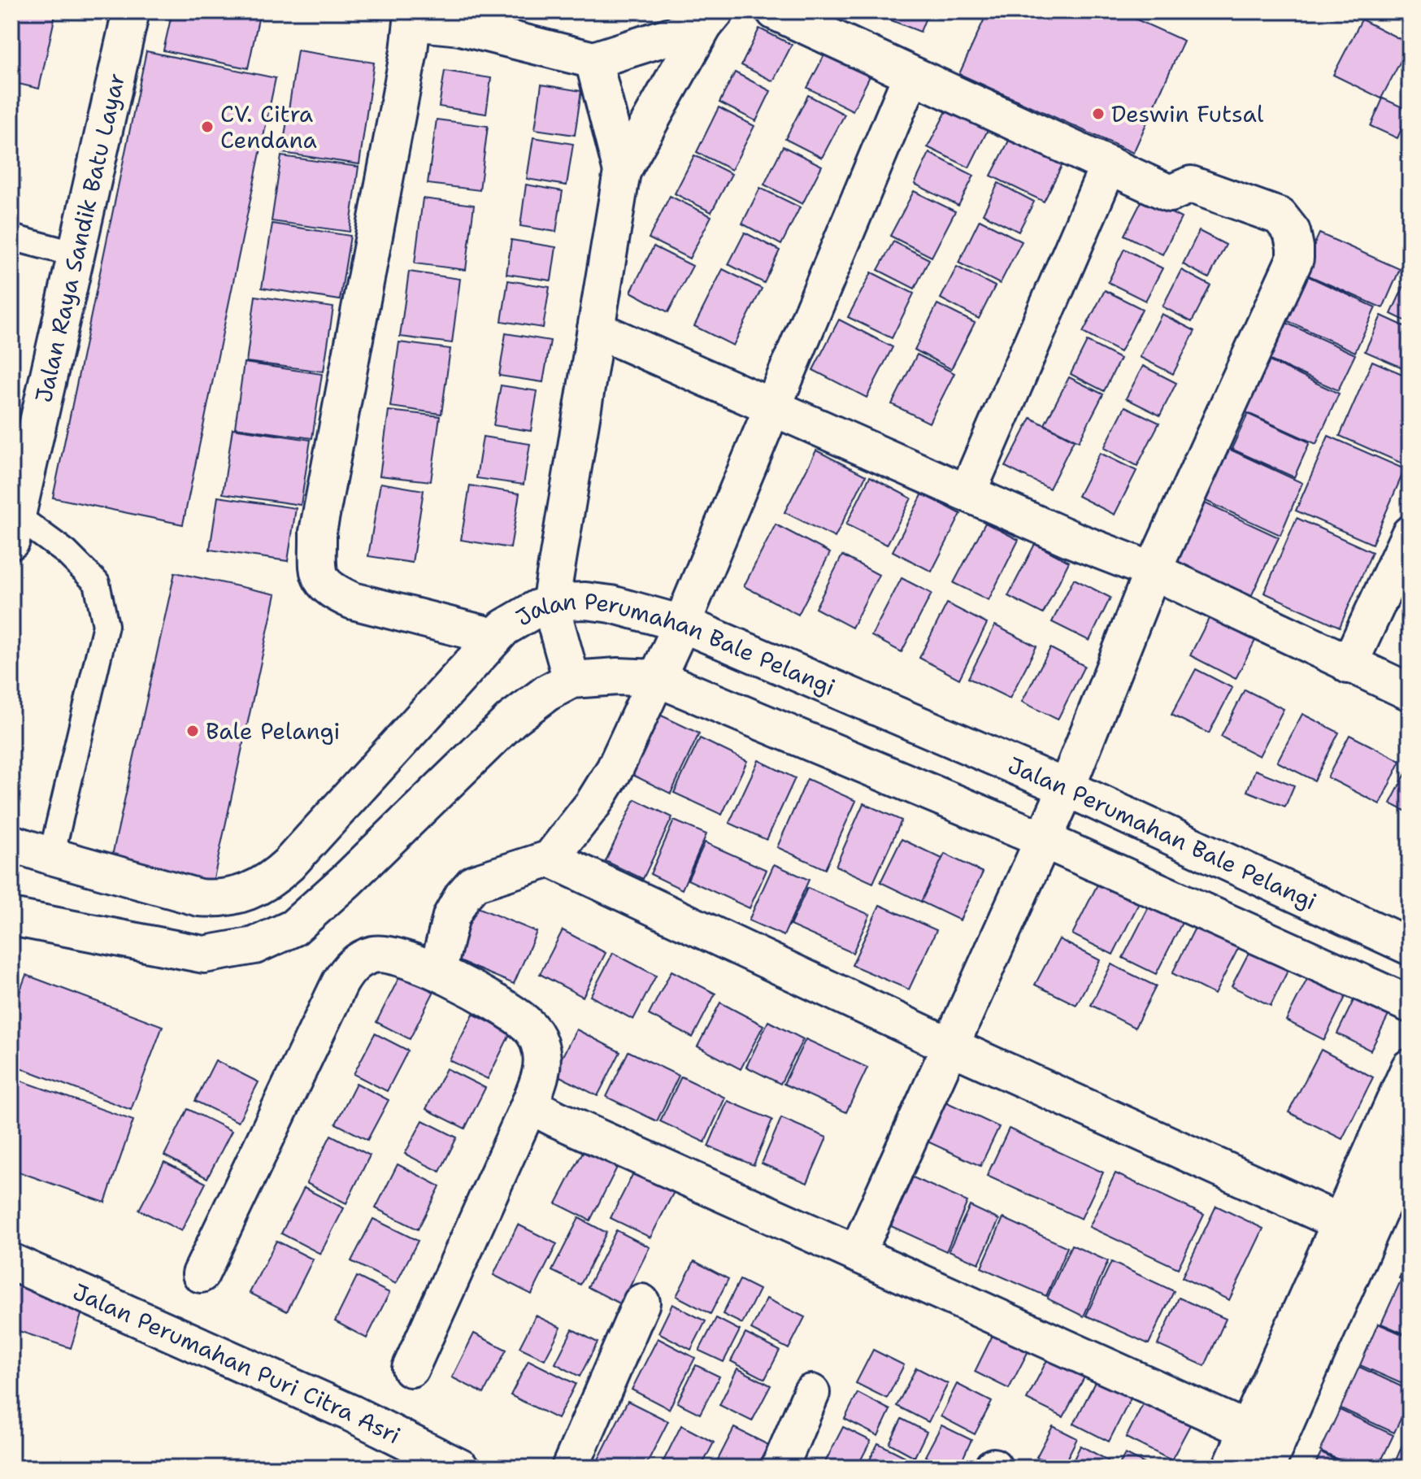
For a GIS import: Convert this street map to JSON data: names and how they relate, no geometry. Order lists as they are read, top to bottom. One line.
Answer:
{"streets":{"street":["Jalan Raya Sandik Batu Layar","Jalan Perumahan Bale Pelangi","Jalan Perumahan Puri Citra Asri"]},"places":["Deswin Futsal","CV. Citra Cendana","Bale Pelangi"]}
